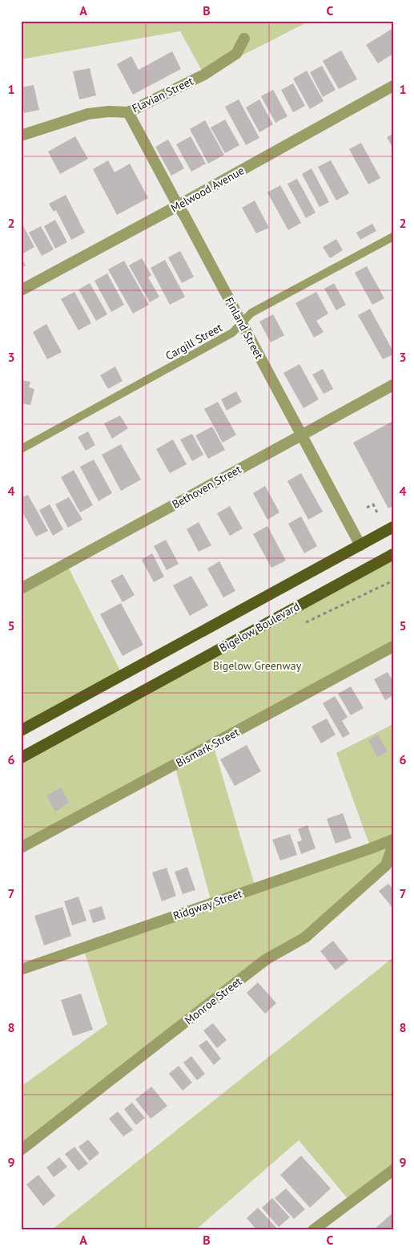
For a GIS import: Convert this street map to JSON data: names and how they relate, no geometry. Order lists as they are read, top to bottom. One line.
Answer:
{"streets":{"main road":["Bigelow Boulevard"],"street":["Flavian Street","Melwood Avenue","Finland Street","Bethoven Street","Bismark Street","Ridgway Street","Monroe Street"],"lane":["Cargill Street"]},"crossings":[["Flavian Street","Finland Street"],["Melwood Avenue","Finland Street"],["Finland Street","Cargill Street"],["Finland Street","Bethoven Street"]],"parks":["Bigelow Greenway"],"grid":{"columns":["A","B","C"],"rows":["1","2","3","4","5","6","7","8","9"]}}
